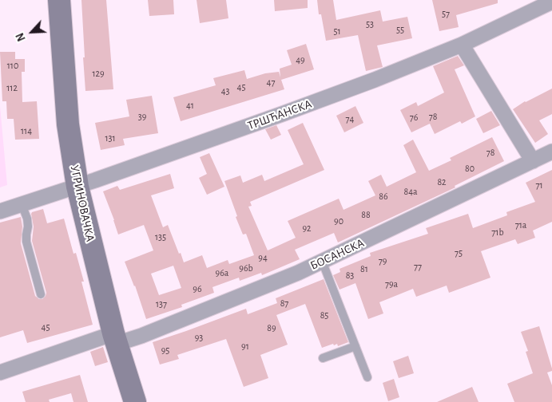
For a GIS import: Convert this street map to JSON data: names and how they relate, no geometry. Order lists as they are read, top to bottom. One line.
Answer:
{"streets":{"main road":["УГРИНОВАЧКА"],"street":["ТРШЋАНСКА","БОСАНСКА"]},"crossings":[["ТРШЋАНСКА","УГРИНОВАЧКА"],["УГРИНОВАЧКА","БОСАНСКА"]],"house_numbers":["57","53","55","51","49","110","129","47","45","112","43","41","39","78","76","74","114","131","78","80","82","71","84a","86","88","90","71a","92","71b","135","75","94","79","77","96b","81","96a","83","79a","96","87","137","85","45","89","93","91","95"],"north":"bottom left"}
